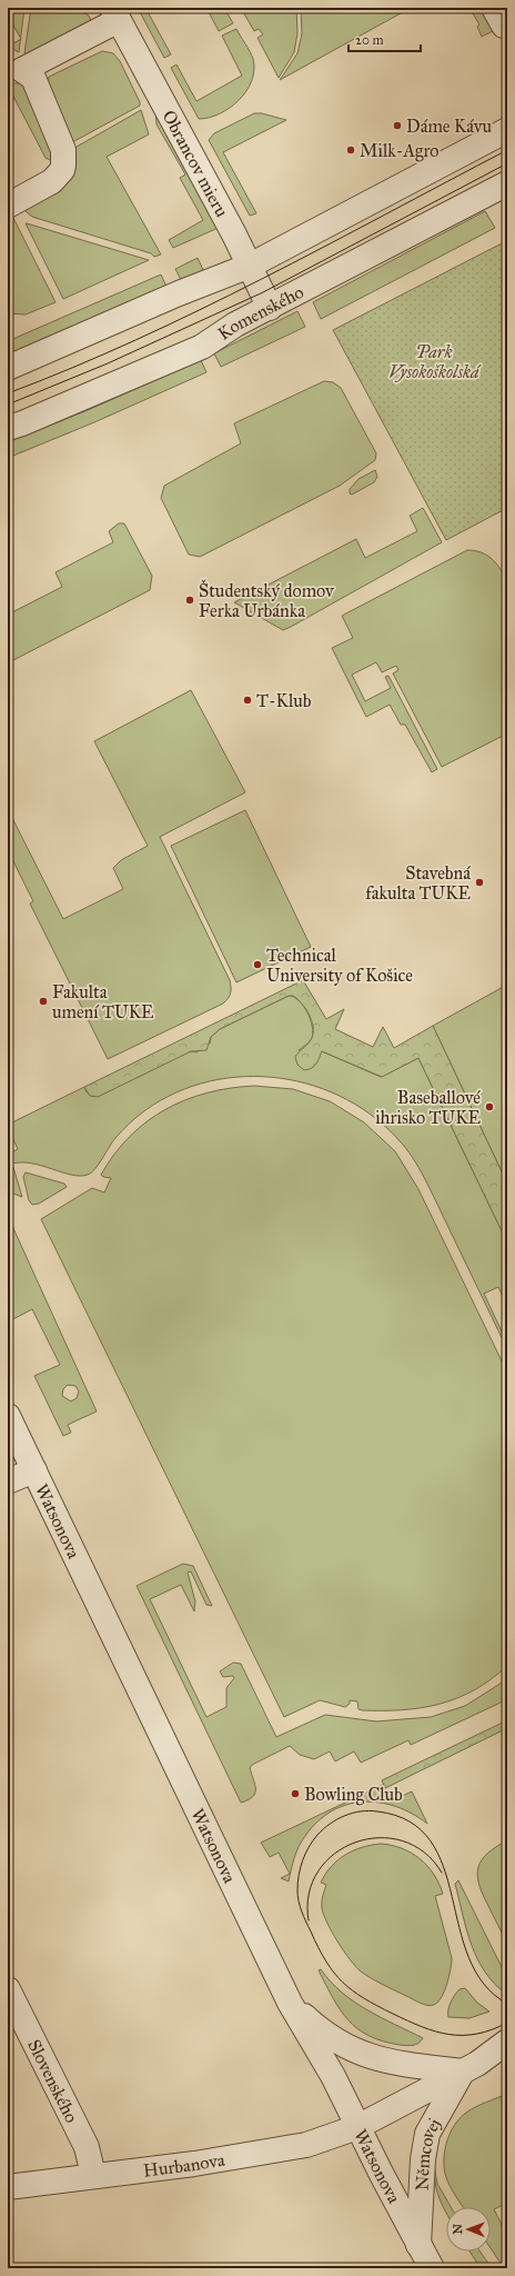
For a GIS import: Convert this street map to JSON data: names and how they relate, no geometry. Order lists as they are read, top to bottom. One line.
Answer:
{"streets":{"street":["Obrancov mieru","Komenského","Watsonova","Slovenského","Němcovej","Hurbanova"]},"crossings":[["Obrancov mieru","Komenského"],["Watsonova","Němcovej"],["Watsonova","Hurbanova"],["Slovenského","Hurbanova"],["Němcovej","Hurbanova"]],"parks":["Park Vysokoškolská"],"places":["Dáme Kávu","Milk-Agro","Študentský domov Ferka Urbánka","T-Klub","Stavebná fakulta TUKE","Technical University of Košice","Fakulta umení TUKE","Baseballové ihrisko TUKE","Bowling Club"],"scale_bar":"20 m","north":"left"}
